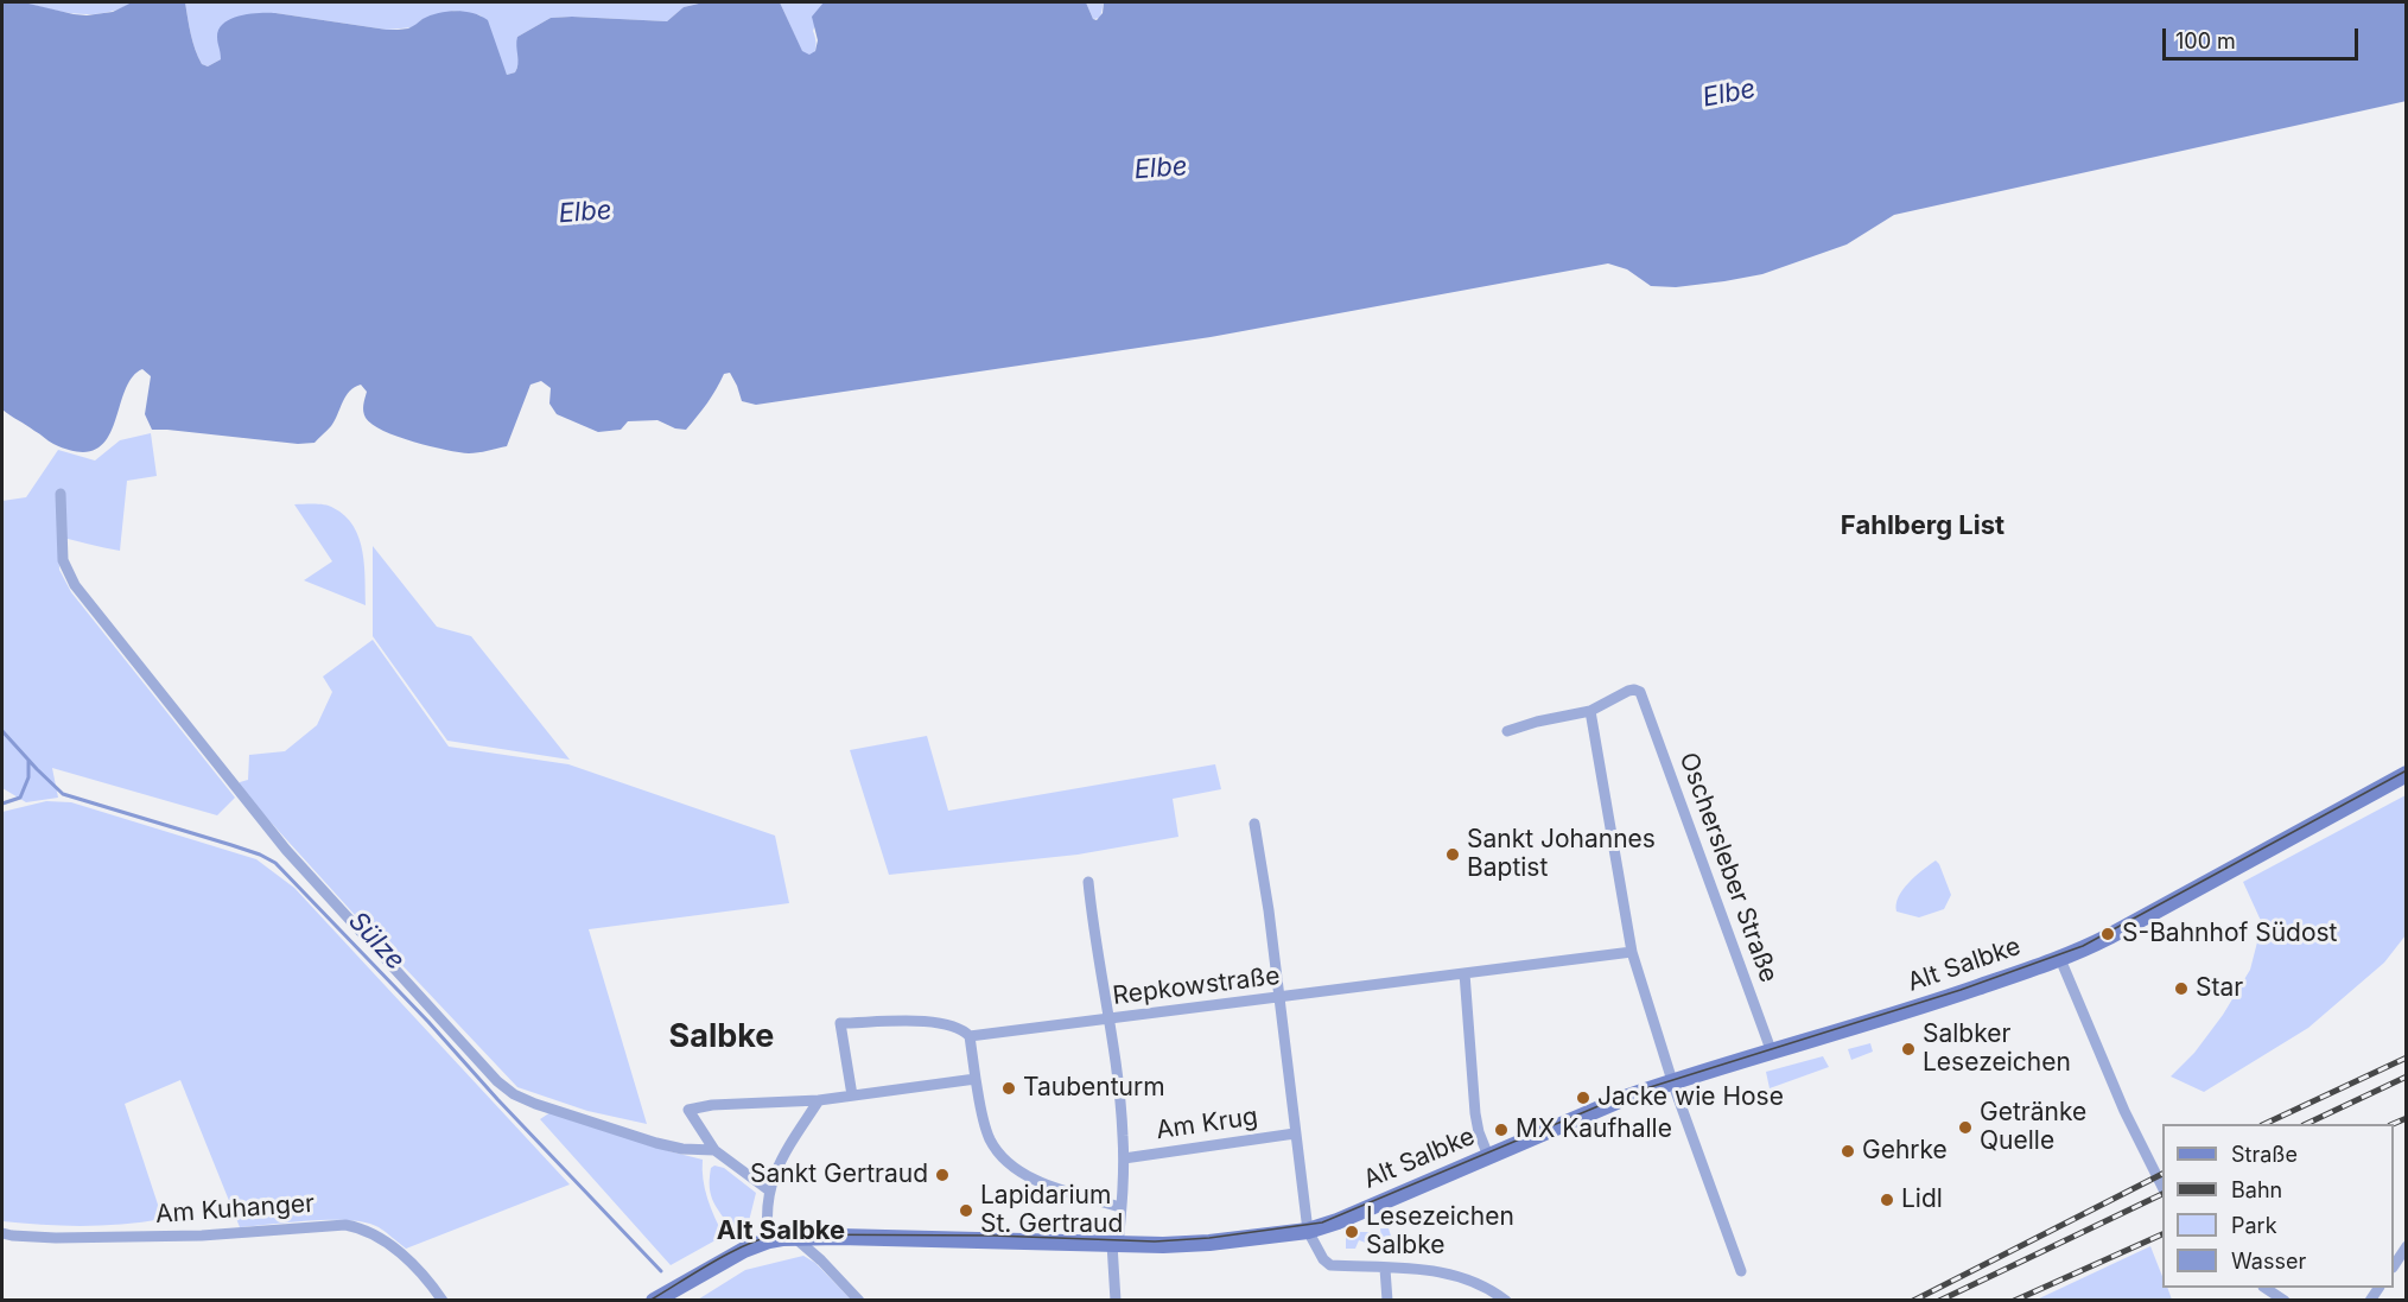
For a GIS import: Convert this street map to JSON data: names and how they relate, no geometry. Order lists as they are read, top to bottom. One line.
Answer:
{"streets":{"main road":["Alt Salbke"],"street":["Oschersleber Straße","Repkowstraße","Am Krug","Am Kuhanger"]},"crossings":[["Oschersleber Straße","Alt Salbke"]],"districts":["Fahlberg List","Salbke","Alt Salbke"],"water":["Elbe","Sülze"],"places":["Sankt Johannes Baptist","S-Bahnhof Südost","Star","Salbker Lesezeichen","Taubenturm","Jacke wie Hose","Getränke Quelle","MX Kaufhalle","Gehrke","Sankt Gertraud","Lidl","Lapidarium St. Gertraud","Lesezeichen Salbke"],"legend":["Straße","Bahn","Park","Wasser"],"scale_bar":"100 m"}
